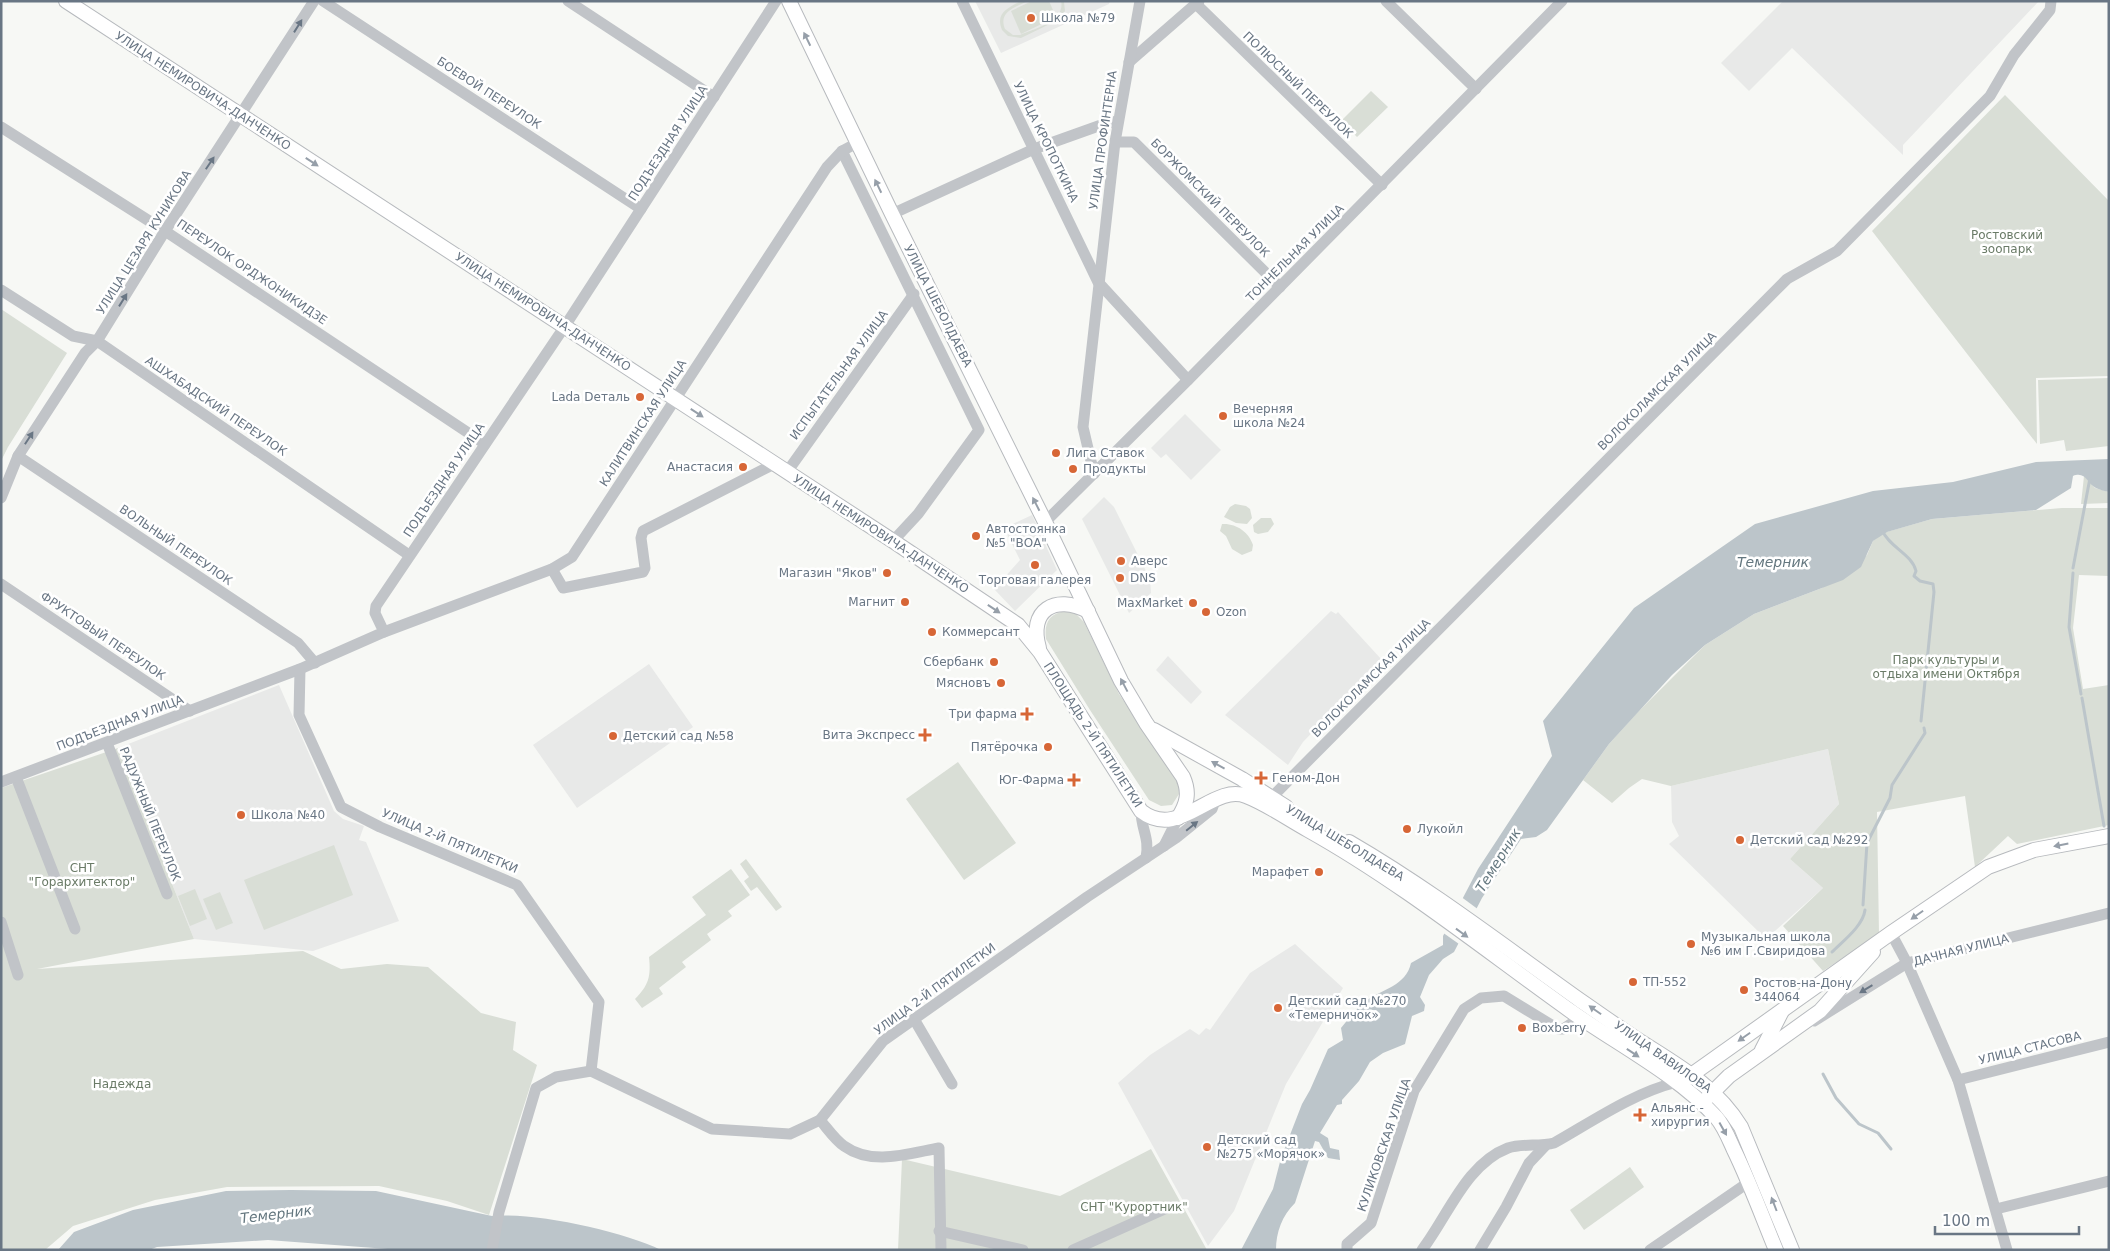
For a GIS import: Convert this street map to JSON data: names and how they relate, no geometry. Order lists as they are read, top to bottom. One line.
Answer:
{"streets":{"main road":["УЛИЦА НЕМИРОВИЧА-ДАНЧЕНКО","УЛИЦА ШЕБОЛДАЕВА","ПЛОЩАДЬ 2-Й ПЯТИЛЕТКИ","ДАЧНАЯ УЛИЦА","УЛИЦА ВАВИЛОВА"],"street":["ПОЛЮСНЫЙ ПЕРЕУЛОК","БОЕВОЙ ПЕРЕУЛОК","УЛИЦА ПРОФИНТЕРНА","УЛИЦА КРОПОТКИНА","ПОДЪЕЗДНАЯ УЛИЦА","БОРЖОМСКИЙ ПЕРЕУЛОК","УЛИЦА ЦЕЗАРЯ КУНИКОВА","ТОННЕЛЬНАЯ УЛИЦА","ПЕРЕУЛОК ОРДЖОНИКИДЗЕ","ИСПЫТАТЕЛЬНАЯ УЛИЦА","ВОЛОКОЛАМСКАЯ УЛИЦА","АШХАБАДСКИЙ ПЕРЕУЛОК","КАЛИТВИНСКАЯ УЛИЦА","ВОЛЬНЫЙ ПЕРЕУЛОК","ФРУКТОВЫЙ ПЕРЕУЛОК","РАДУЖНЫЙ ПЕРЕУЛОК","УЛИЦА 2-Й ПЯТИЛЕТКИ","УЛИЦА СТАСОВА","КУЛИКОВСКАЯ УЛИЦА"]},"crossings":[["ПОЛЮСНЫЙ ПЕРЕУЛОК","ТОННЕЛЬНАЯ УЛИЦА"],["УЛИЦА НЕМИРОВИЧА-ДАНЧЕНКО","ПОДЪЕЗДНАЯ УЛИЦА"],["УЛИЦА НЕМИРОВИЧА-ДАНЧЕНКО","УЛИЦА ЦЕЗАРЯ КУНИКОВА"],["УЛИЦА НЕМИРОВИЧА-ДАНЧЕНКО","ИСПЫТАТЕЛЬНАЯ УЛИЦА"],["УЛИЦА НЕМИРОВИЧА-ДАНЧЕНКО","КАЛИТВИНСКАЯ УЛИЦА"],["УЛИЦА НЕМИРОВИЧА-ДАНЧЕНКО","ПЛОЩАДЬ 2-Й ПЯТИЛЕТКИ"],["БОЕВОЙ ПЕРЕУЛОК","ПОДЪЕЗДНАЯ УЛИЦА"],["УЛИЦА ПРОФИНТЕРНА","УЛИЦА КРОПОТКИНА"],["УЛИЦА ПРОФИНТЕРНА","БОРЖОМСКИЙ ПЕРЕУЛОК"],["ПОДЪЕЗДНАЯ УЛИЦА","ПЕРЕУЛОК ОРДЖОНИКИДЗЕ"],["ПОДЪЕЗДНАЯ УЛИЦА","АШХАБАДСКИЙ ПЕРЕУЛОК"],["ПОДЪЕЗДНАЯ УЛИЦА","КАЛИТВИНСКАЯ УЛИЦА"],["ПОДЪЕЗДНАЯ УЛИЦА","ВОЛЬНЫЙ ПЕРЕУЛОК"],["ПОДЪЕЗДНАЯ УЛИЦА","ФРУКТОВЫЙ ПЕРЕУЛОК"],["ПОДЪЕЗДНАЯ УЛИЦА","РАДУЖНЫЙ ПЕРЕУЛОК"],["ПОДЪЕЗДНАЯ УЛИЦА","УЛИЦА 2-Й ПЯТИЛЕТКИ"],["БОРЖОМСКИЙ ПЕРЕУЛОК","ТОННЕЛЬНАЯ УЛИЦА"],["УЛИЦА ЦЕЗАРЯ КУНИКОВА","ПЕРЕУЛОК ОРДЖОНИКИДЗЕ"],["УЛИЦА ЦЕЗАРЯ КУНИКОВА","АШХАБАДСКИЙ ПЕРЕУЛОК"],["УЛИЦА ЦЕЗАРЯ КУНИКОВА","ВОЛЬНЫЙ ПЕРЕУЛОК"],["ТОННЕЛЬНАЯ УЛИЦА","УЛИЦА ШЕБОЛДАЕВА"],["УЛИЦА ШЕБОЛДАЕВА","ВОЛОКОЛАМСКАЯ УЛИЦА"],["УЛИЦА ШЕБОЛДАЕВА","КАЛИТВИНСКАЯ УЛИЦА"],["УЛИЦА ШЕБОЛДАЕВА","ПЛОЩАДЬ 2-Й ПЯТИЛЕТКИ"],["УЛИЦА ШЕБОЛДАЕВА","УЛИЦА ВАВИЛОВА"],["ВОЛОКОЛАМСКАЯ УЛИЦА","ПЛОЩАДЬ 2-Й ПЯТИЛЕТКИ"],["ПЛОЩАДЬ 2-Й ПЯТИЛЕТКИ","УЛИЦА 2-Й ПЯТИЛЕТКИ"],["ДАЧНАЯ УЛИЦА","УЛИЦА ВАВИЛОВА"],["УЛИЦА ВАВИЛОВА","КУЛИКОВСКАЯ УЛИЦА"]],"one_way":["УЛИЦА НЕМИРОВИЧА-ДАНЧЕНКО","УЛИЦА ЦЕЗАРЯ КУНИКОВА","УЛИЦА ШЕБОЛДАЕВА"],"water":["Темерник"],"parks":["Ростовский зоопарк","Парк культуры и отдыха имени Октября","СНТ \"Горархитектор\"","Надежда","СНТ \"Курортник\""],"places":{"other":["Школа №79","Lada Dеталь","Вечерняя школа №24","Лига Ставок","Анастасия","Продукты","Автостоянка №5 \"ВОА\"","Аверс","Торговая галерея","Магазин \"Яков\"","DNS","Магнит","MaxMarket","Ozon","Коммерсант","Сбербанк","Мясновъ","Детский сад №58","Пятёрочка","Школа №40","Лукойл","Детский сад №292","Марафет","Музыкальная школа №6 им Г.Свиридова","ТП-552","Ростов-на-Дону 344064","Детский сад №270 «Темерничок»","Boxberry","Детский сад №275 «Морячок»"],"health":["Три фарма","Вита Экспресс","Геном-Дон","Юг-Фарма","Альянс - хирургия"]},"scale_bar":"100 m"}
